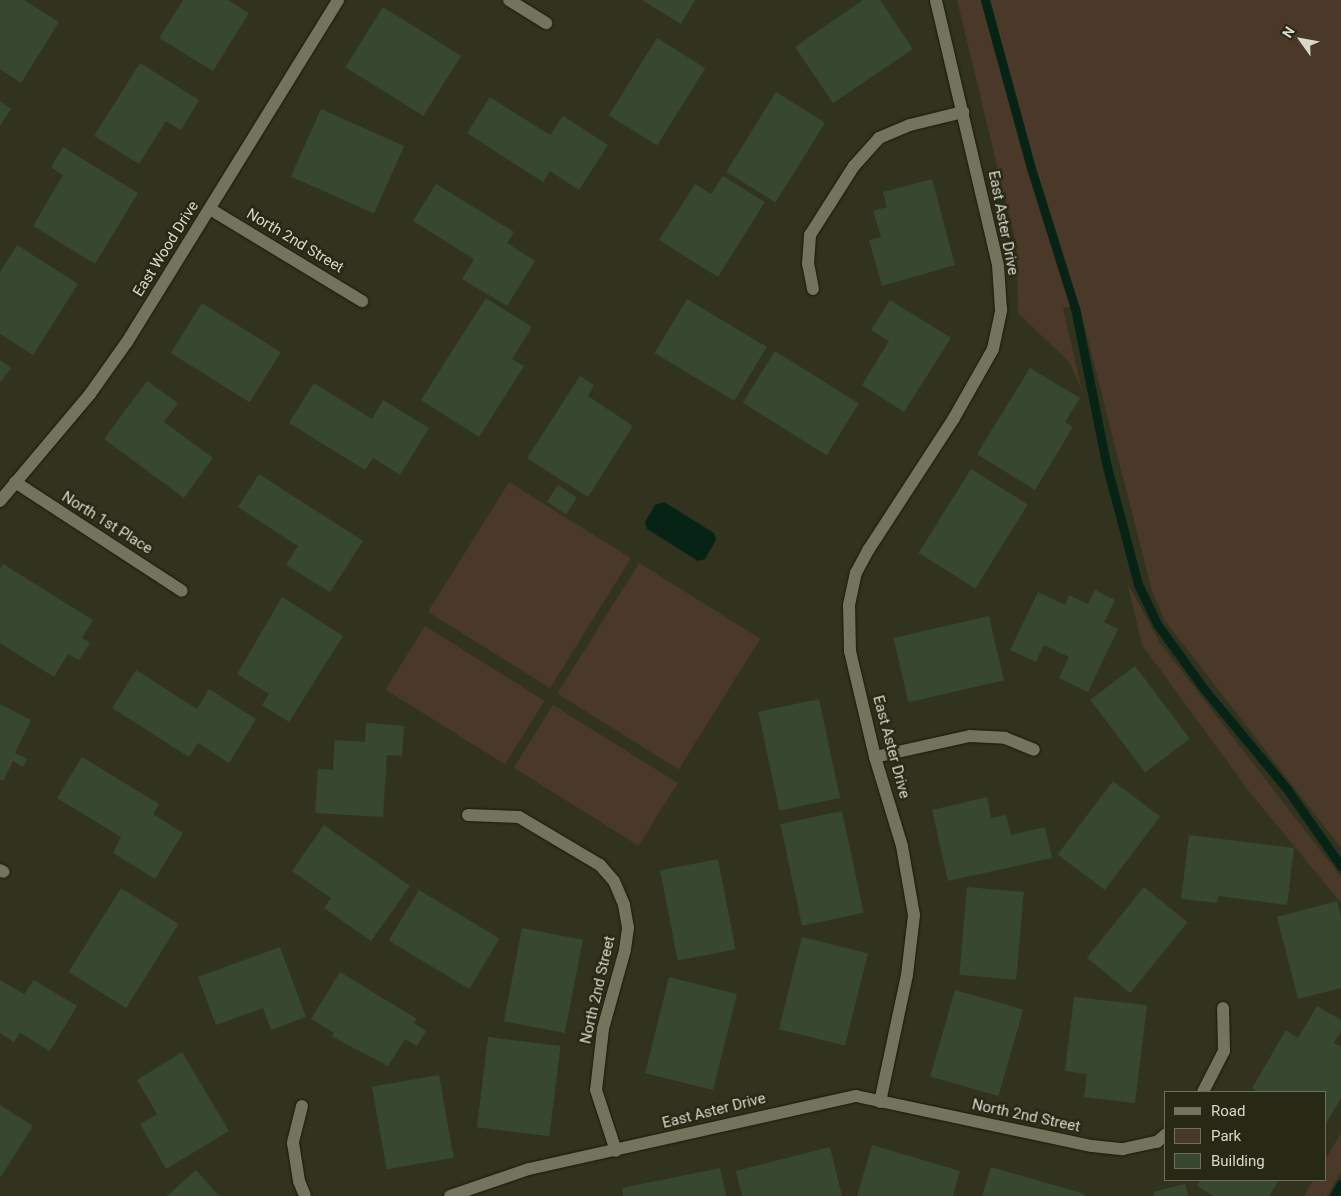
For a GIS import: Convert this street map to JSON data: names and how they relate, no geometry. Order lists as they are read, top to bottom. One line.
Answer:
{"streets":{"street":["East Aster Drive","North 2nd Street","East Wood Drive","North 1st Place"]},"crossings":[["East Aster Drive","North 2nd Street"],["North 2nd Street","East Wood Drive"],["East Wood Drive","North 1st Place"]],"legend":["Road","Park","Building"],"north":"top left"}
